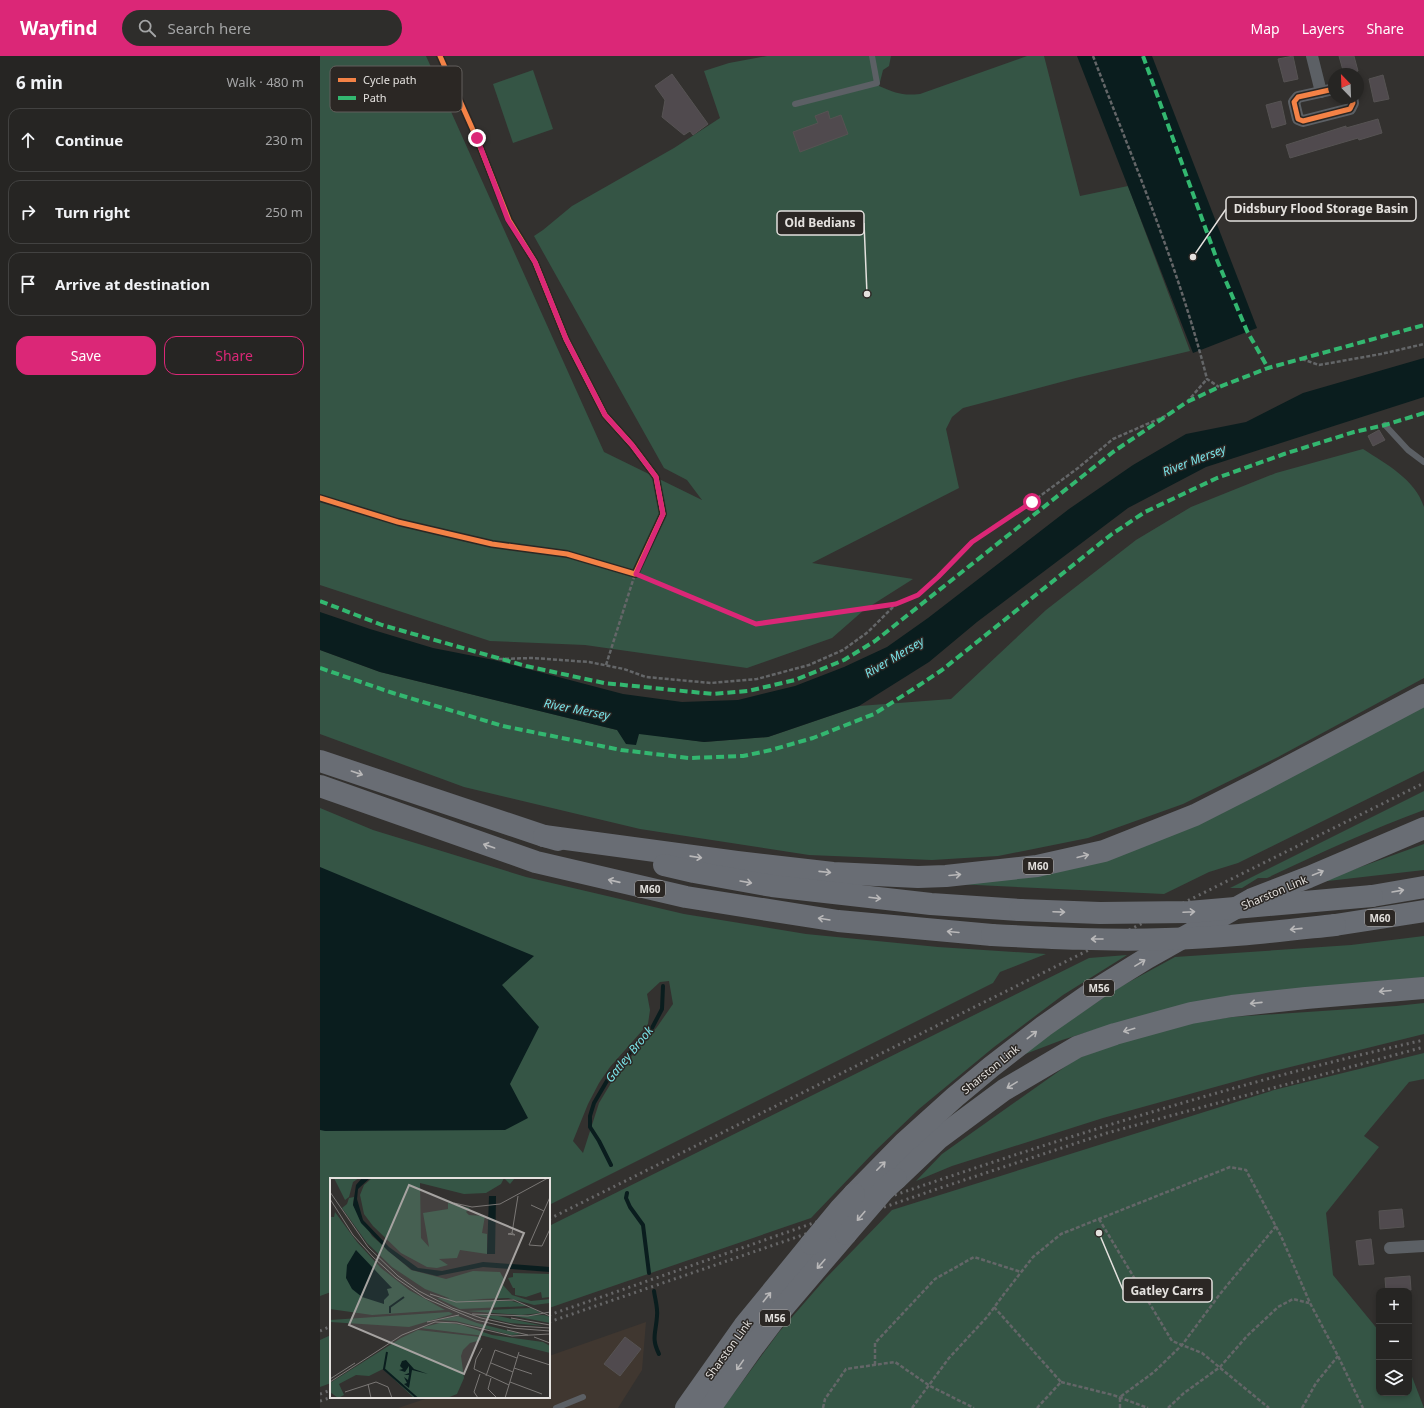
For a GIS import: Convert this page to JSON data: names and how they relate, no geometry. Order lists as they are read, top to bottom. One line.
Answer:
{"streets":{"highway":["M60","Sharston Link","M56"]},"crossings":[["Sharston Link","M56"]],"water":["River Mersey","Gatley Brook"],"places":["Didsbury Flood Storage Basin","Old Bedians","Gatley Carrs"],"legend":["Cycle path","Path"],"north":"top left","page":{"header":"Wayfind","search":"Search here","nav":["Map","Layers","Share"],"heading":["6 min","Walk · 480 m"],"list":[["Continue","230 m"],["Turn right","250 m"],"Arrive at destination"],"buttons":["Save","Share"],"map_buttons":["+","−"]}}
